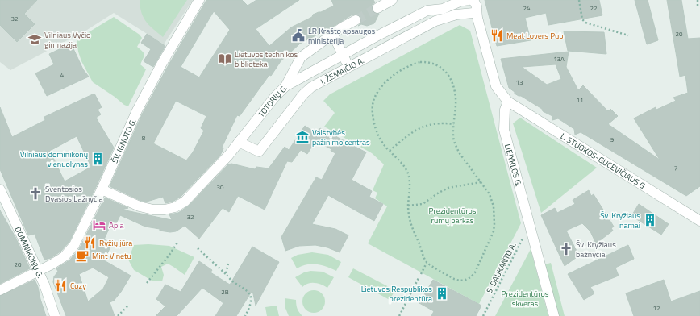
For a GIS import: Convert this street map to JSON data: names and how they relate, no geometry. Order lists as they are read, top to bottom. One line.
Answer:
{"streets":{"street":["J. ŽEMAIČIO A.","TOTORIŲ G.","ŠV. IGNOTO G.","L. STUOKOS-GUCEVIČIAUS G.","LIEJYKLOS G.","DOMINIKONŲ G."],"path":["S. DAUKANTO A."]},"crossings":[["J. ŽEMAIČIO A.","TOTORIŲ G."],["TOTORIŲ G.","ŠV. IGNOTO G."],["ŠV. IGNOTO G.","DOMINIKONŲ G."],["L. STUOKOS-GUCEVIČIAUS G.","LIEJYKLOS G."],["LIEJYKLOS G.","S. DAUKANTO A."]],"parks":["Prezidentūros rūmų parkas","Prezidentūros skveras"],"places":{"public building":["LR Krašto apsaugos ministerija"],"restaurant":["Meat Lovers Pub","Ryžių jūra","Cozy"],"school or university":["Vilniaus Vyčio gimnazija"],"library":["Lietuvos technikos biblioteka"],"museum":["Valstybės pažinimo centras"],"building":["Vilniaus dominikonų vienuolynas","Šv. Kryžiaus namai","Lietuvos Respublikos prezidentūra"],"church":["Šventosios Dvasios bažnyčia","Šv. Kryžiaus bažnyčia"],"hotel":["Apia"],"cafe":["Mint Vinetu"]},"house_numbers":["24","22","32","20","13A","4","13","11","8","9","7","30","32","20","2B","12"]}
